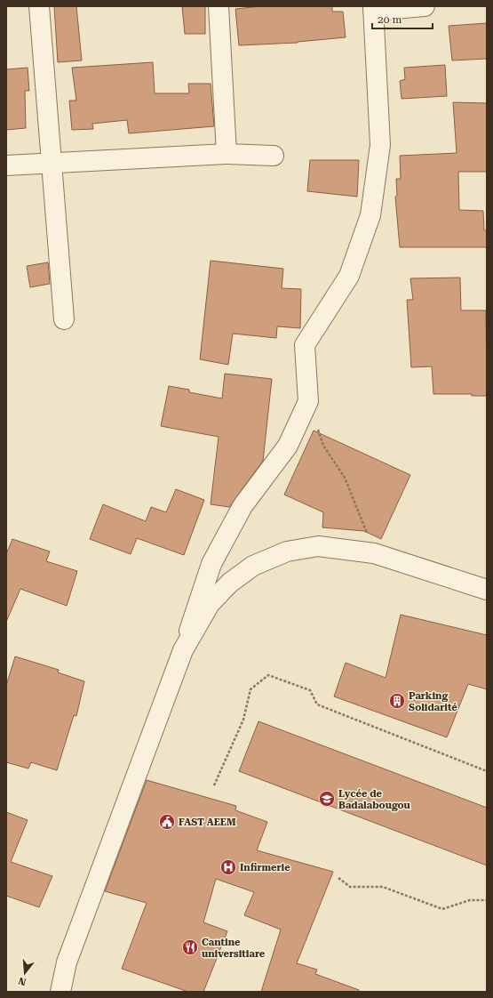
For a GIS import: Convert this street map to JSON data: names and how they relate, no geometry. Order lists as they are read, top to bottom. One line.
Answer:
{"places":{"building":["Parking Solidarité"],"school or university":["Lycée de Badalabougou"],"public building":["FAST AEEM"],"hospital":["Infirmerie"],"restaurant":["Cantine universitiare"]},"scale_bar":"20 m","north":"bottom"}
